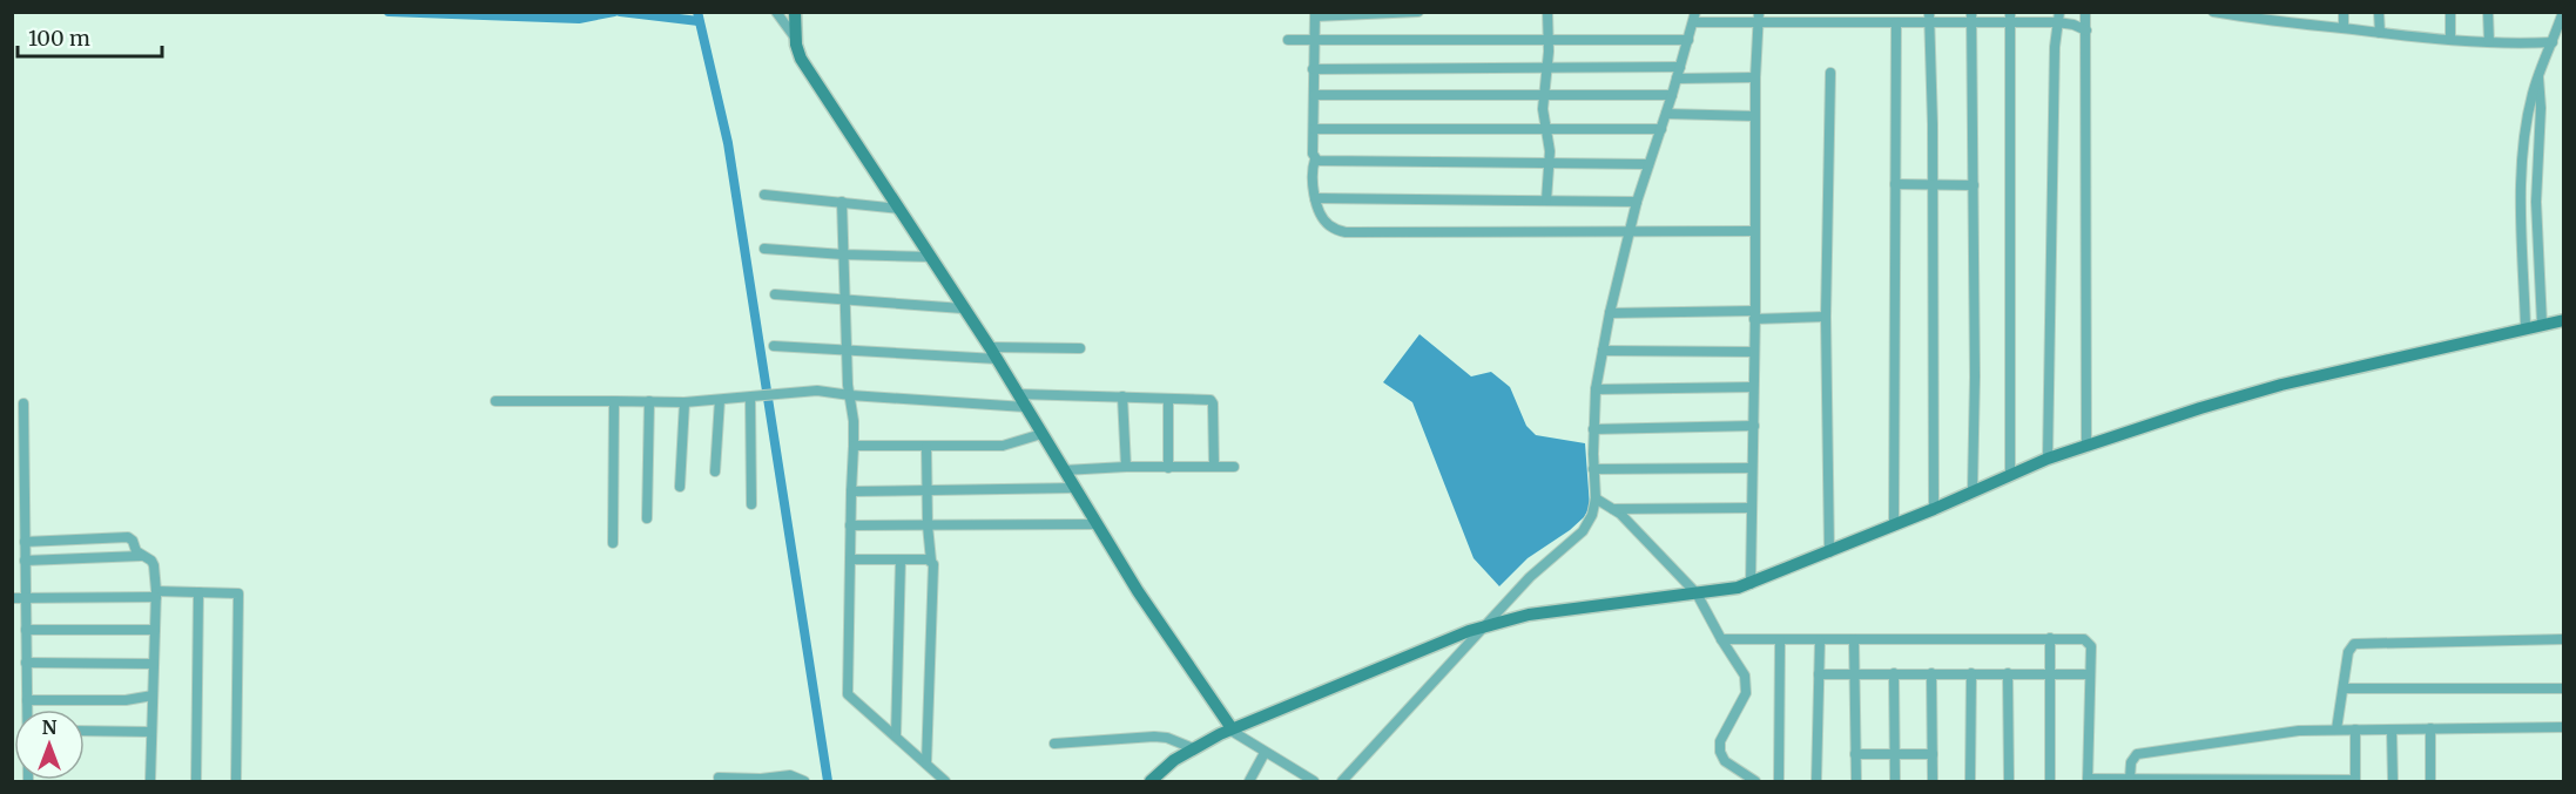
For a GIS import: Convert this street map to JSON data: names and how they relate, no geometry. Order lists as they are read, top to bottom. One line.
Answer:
{"scale_bar":"100 m","north":"top"}
